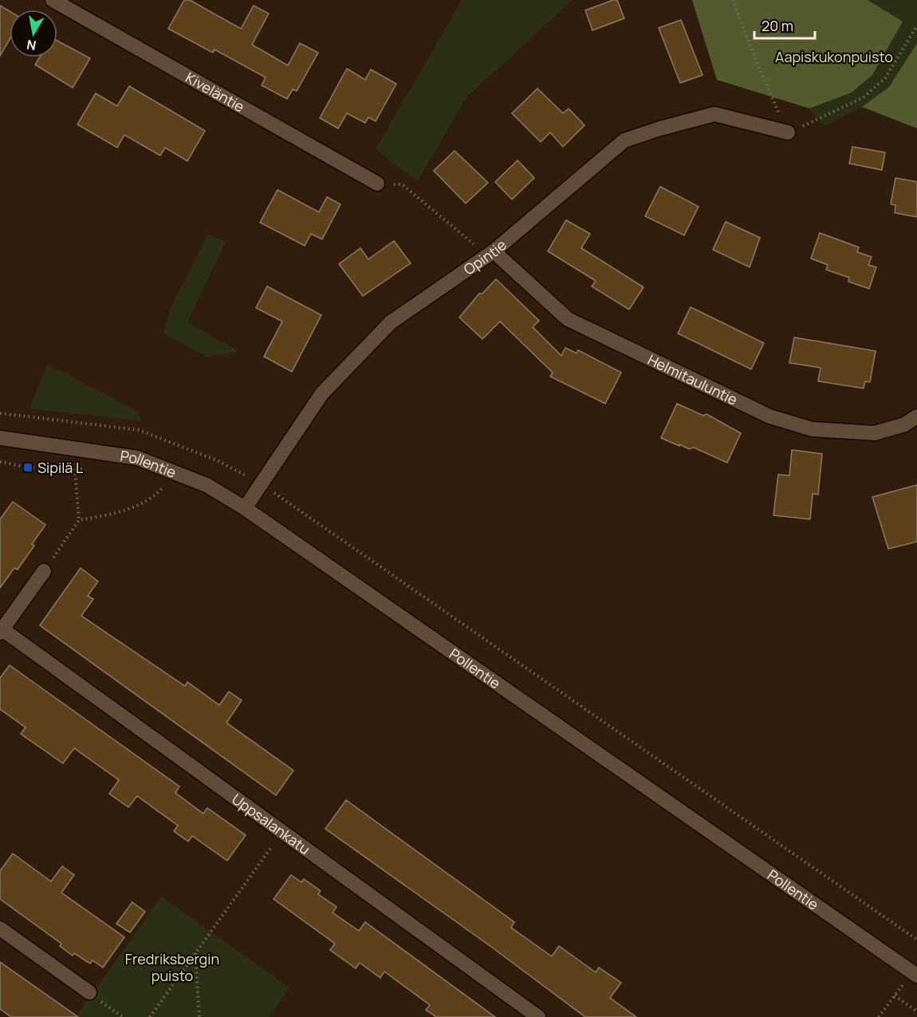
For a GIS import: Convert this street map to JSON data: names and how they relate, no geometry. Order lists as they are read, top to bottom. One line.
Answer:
{"streets":{"street":["Kiveläntie","Opintie","Helmitauluntie","Pollentie","Uppsalankatu"]},"crossings":[["Opintie","Helmitauluntie"],["Opintie","Pollentie"]],"parks":["Aapiskukonpuisto","Fredriksbergin puisto"],"places":{"transit":["Sipilä L"]},"scale_bar":"20 m","north":"bottom"}
